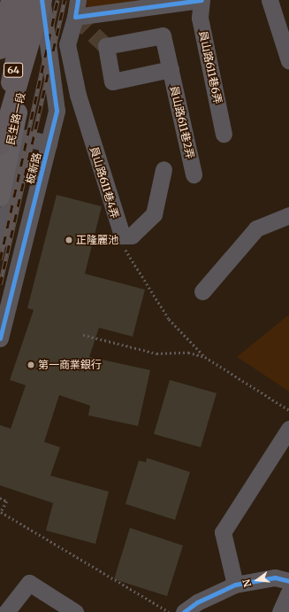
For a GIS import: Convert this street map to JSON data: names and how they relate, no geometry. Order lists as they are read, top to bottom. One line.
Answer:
{"streets":{"highway":["64"],"main road":["民生路一段"],"street":["員山路611巷6弄","員山路611巷2弄","板新路","員山路611巷4弄"]},"crossings":[["民生路一段","板新路"]],"places":["正隆麗池","第一商業銀行"],"north":"left"}
